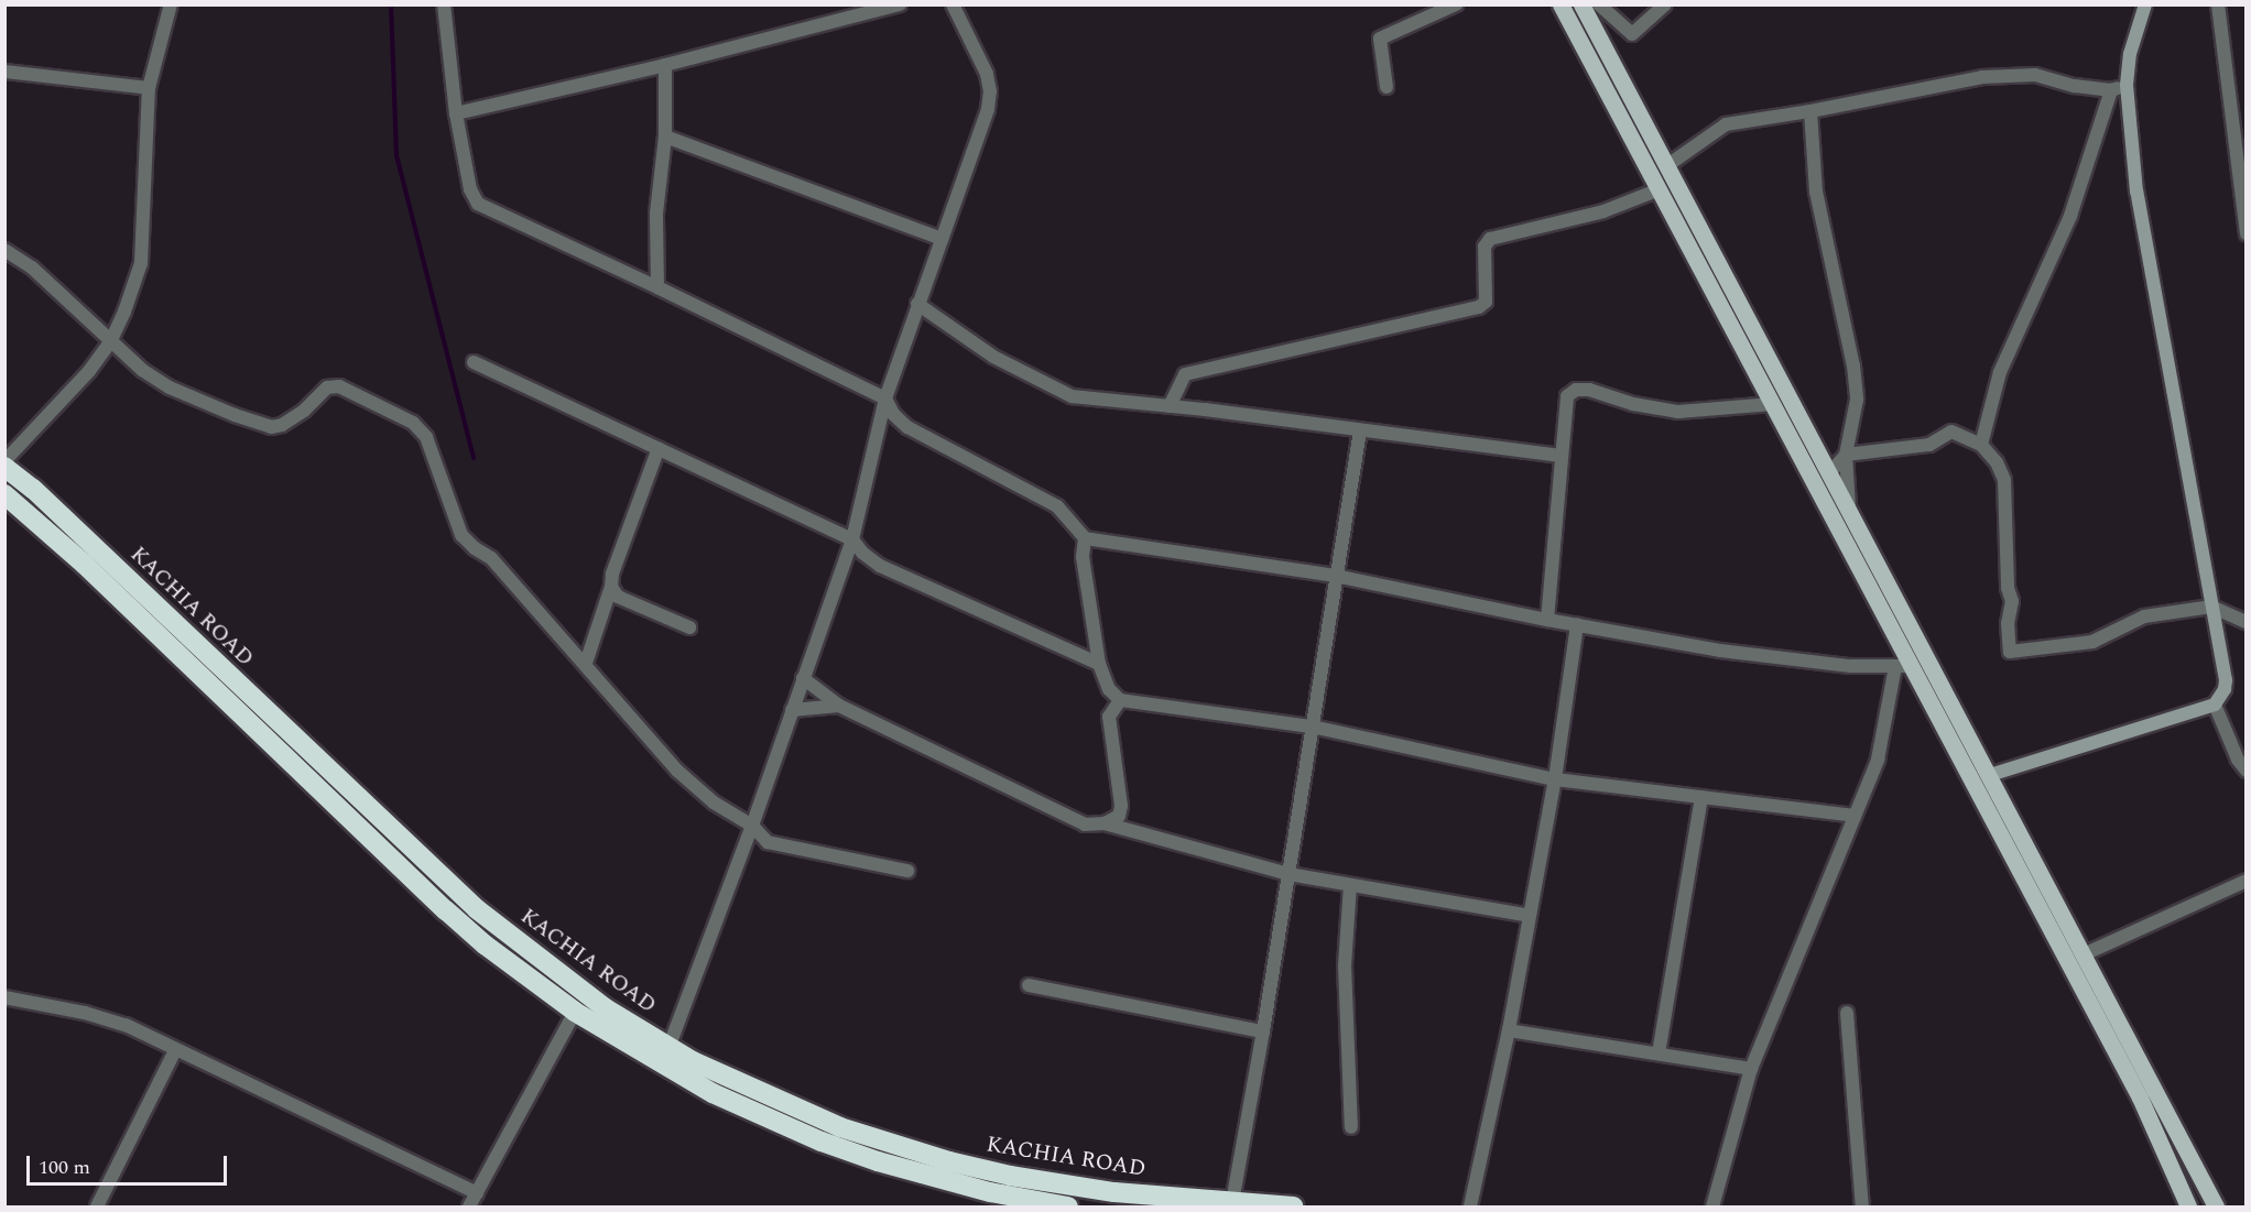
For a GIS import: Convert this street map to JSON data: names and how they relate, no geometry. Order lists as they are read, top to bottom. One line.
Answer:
{"streets":{"highway":["KACHIA ROAD"]},"scale_bar":"100 m"}
